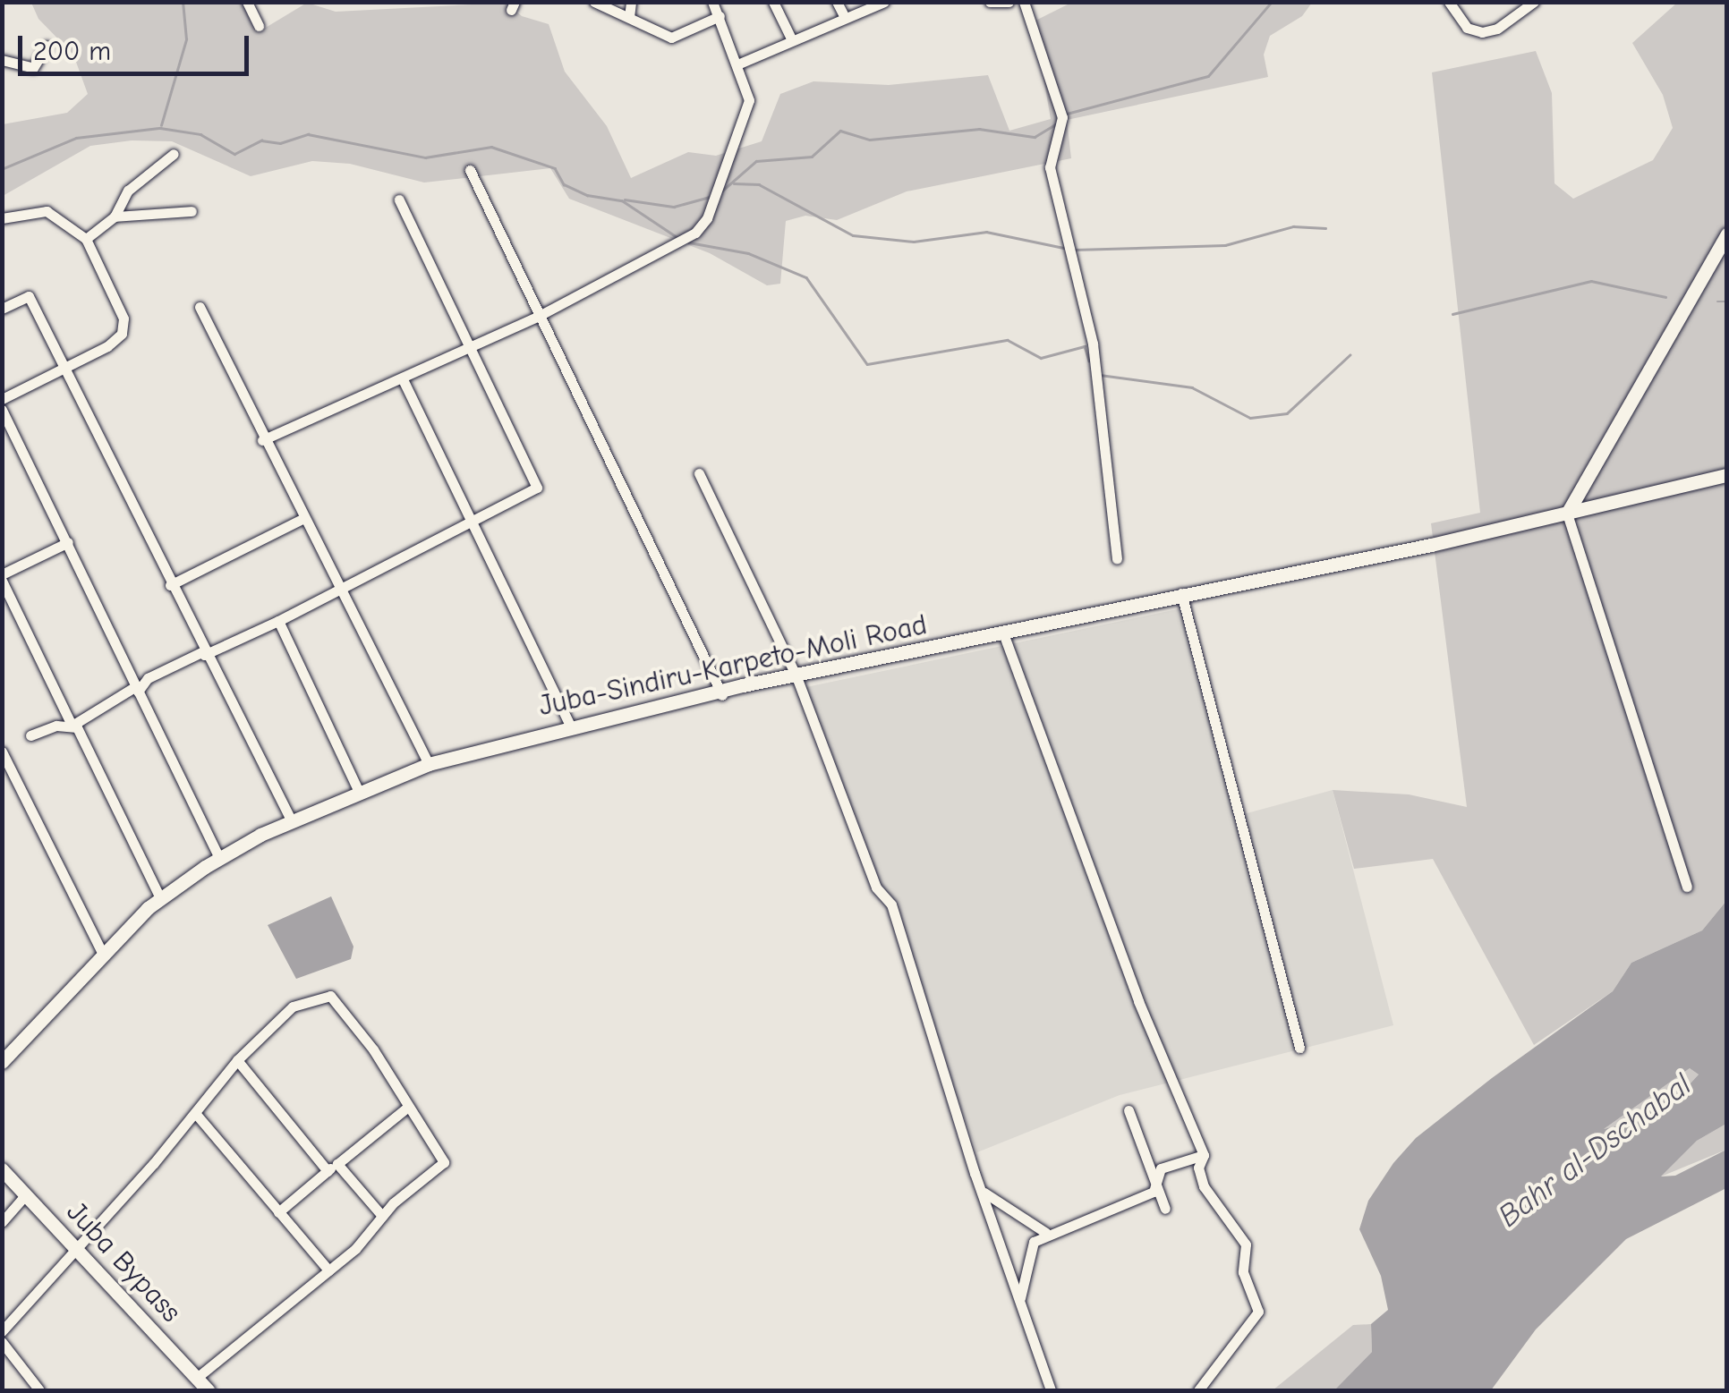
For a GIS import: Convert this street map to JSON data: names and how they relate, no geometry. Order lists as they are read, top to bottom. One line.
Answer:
{"streets":{"main road":["Juba-Sindiru-Karpeto-Moli Road","Juba Bypass"]},"water":["Bahr al-Dschabal"],"scale_bar":"200 m"}
